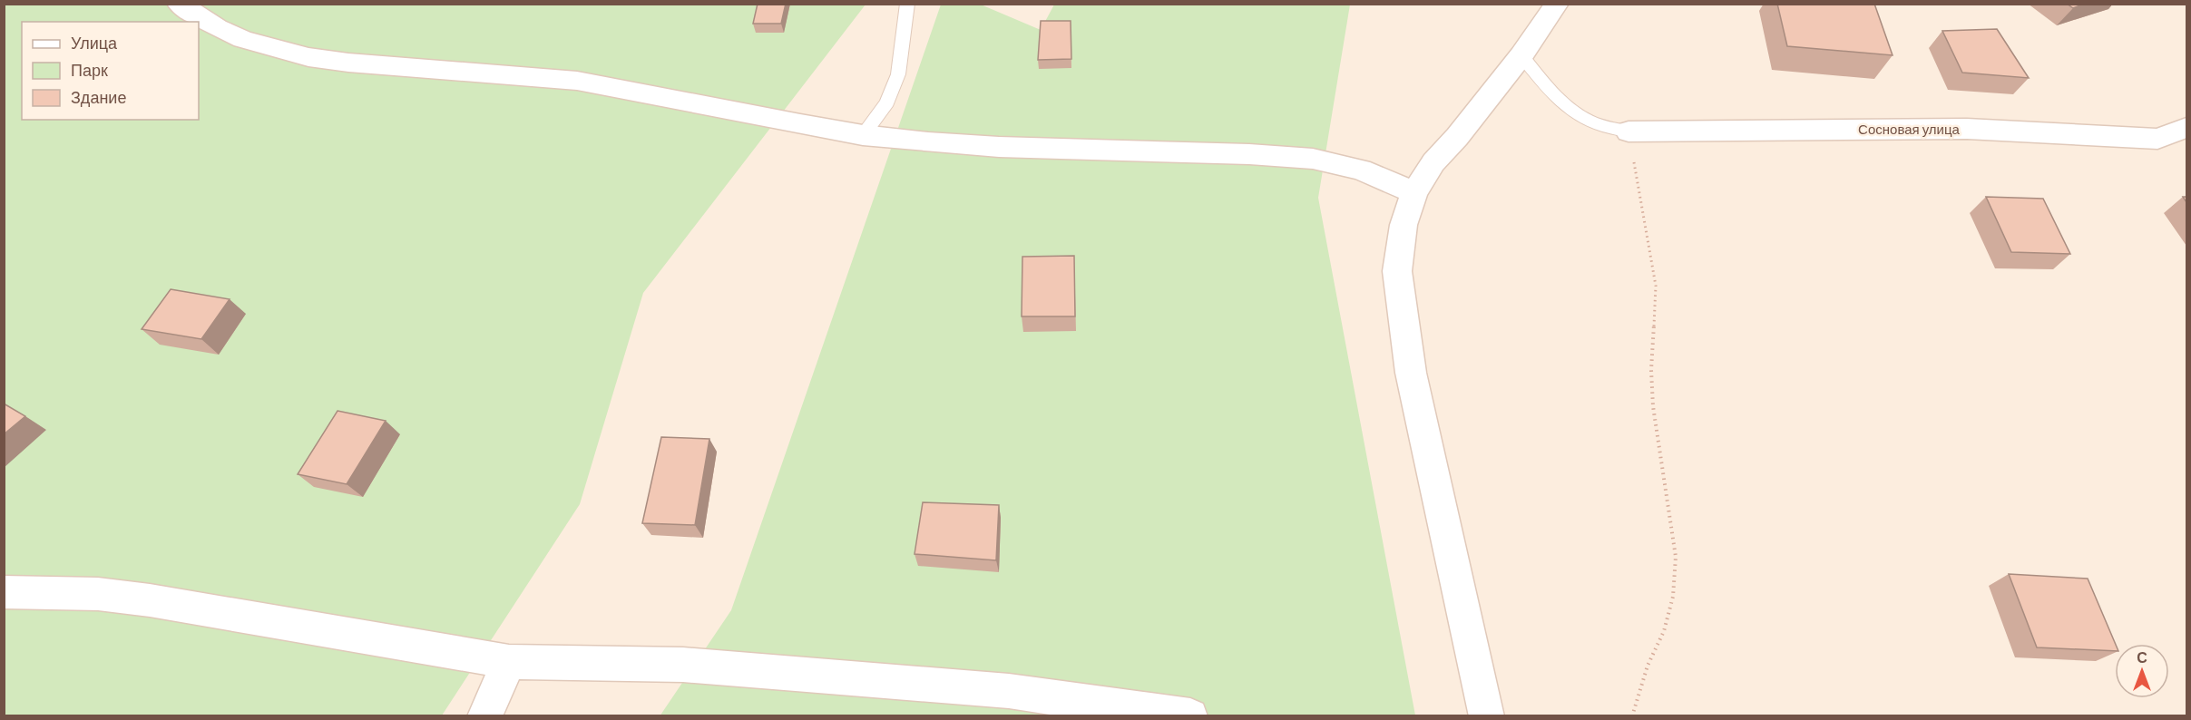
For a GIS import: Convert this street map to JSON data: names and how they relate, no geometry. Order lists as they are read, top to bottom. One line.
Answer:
{"streets":{"street":["Сосновая улица"]},"legend":["Улица","Парк","Здание"],"north":"top"}
